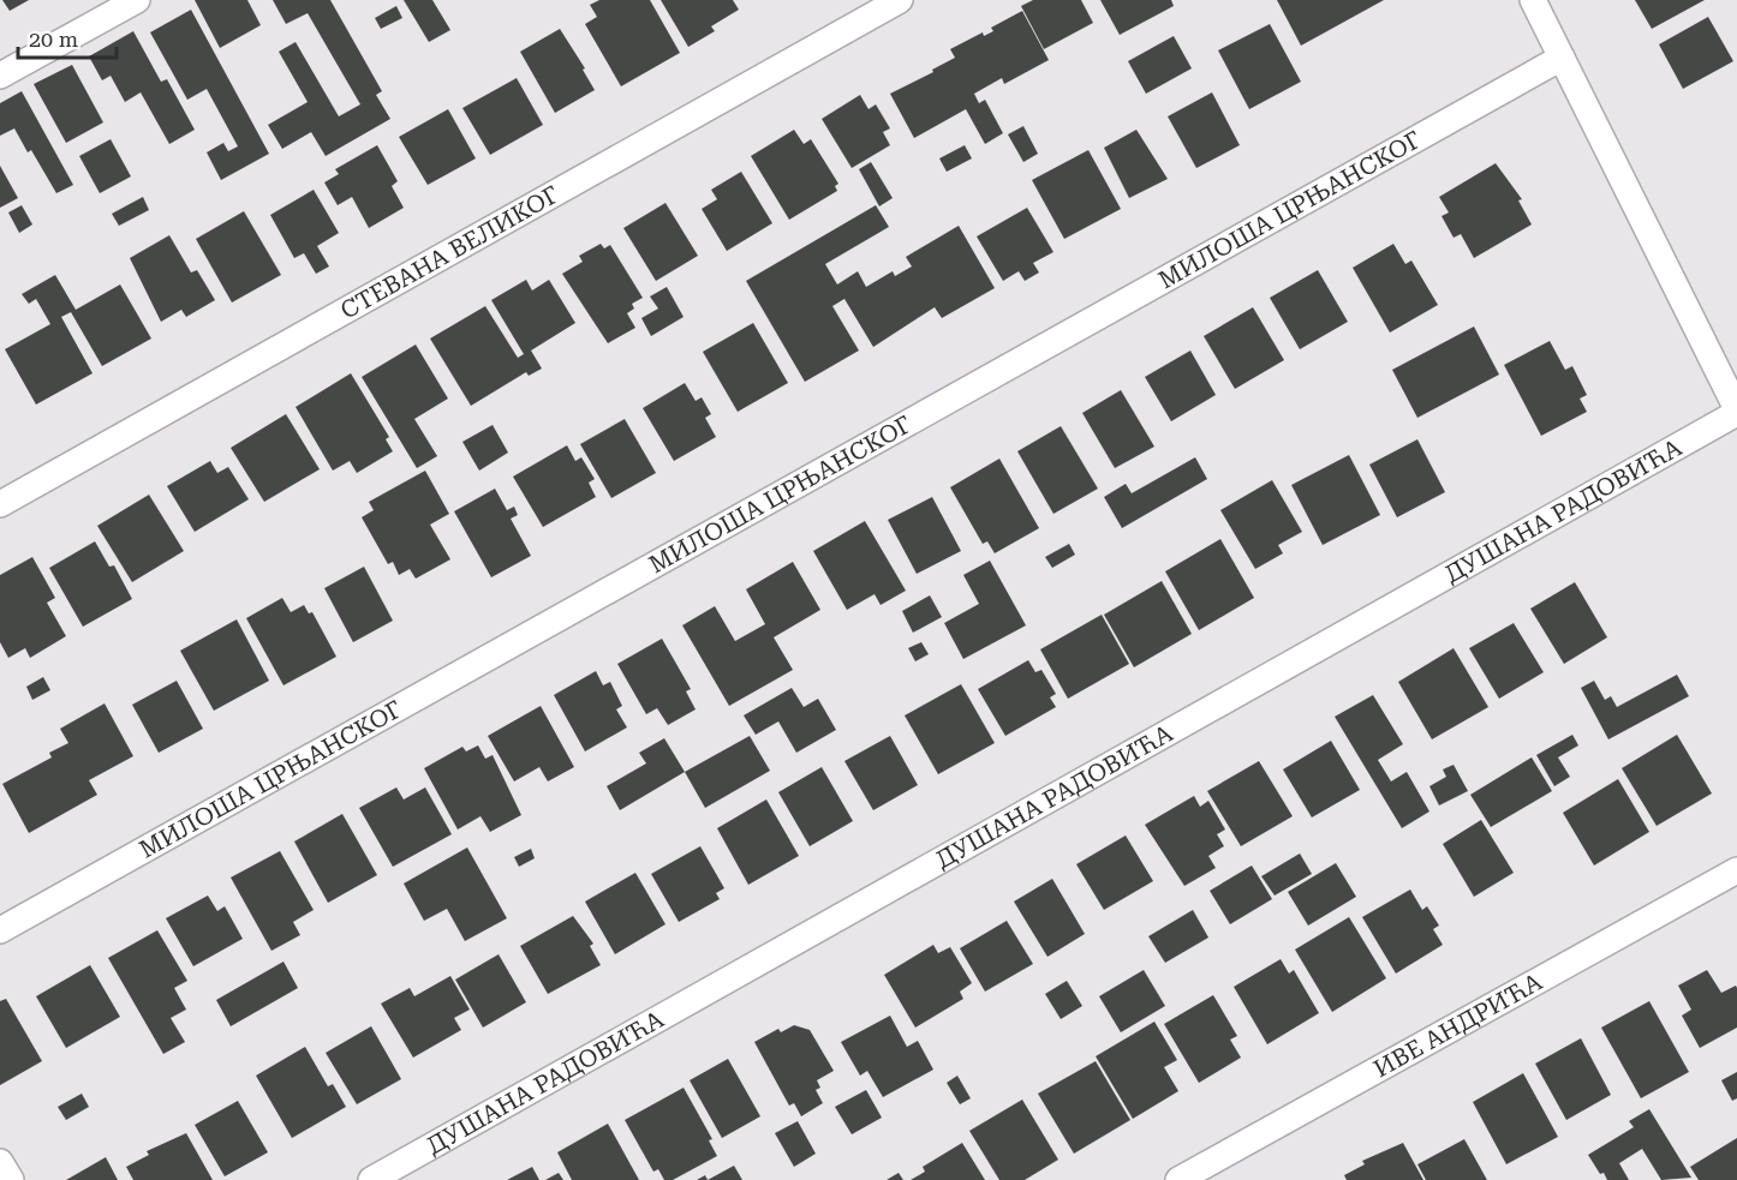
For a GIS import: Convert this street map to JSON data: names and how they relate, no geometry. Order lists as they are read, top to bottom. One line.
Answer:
{"streets":{"street":["МИЛОША ЦРЊАНСКОГ","СТЕВАНА ВЕЛИКОГ","ДУШАНА РАДОВИЋА","ИВЕ АНДРИЋА"]},"scale_bar":"20 m"}
